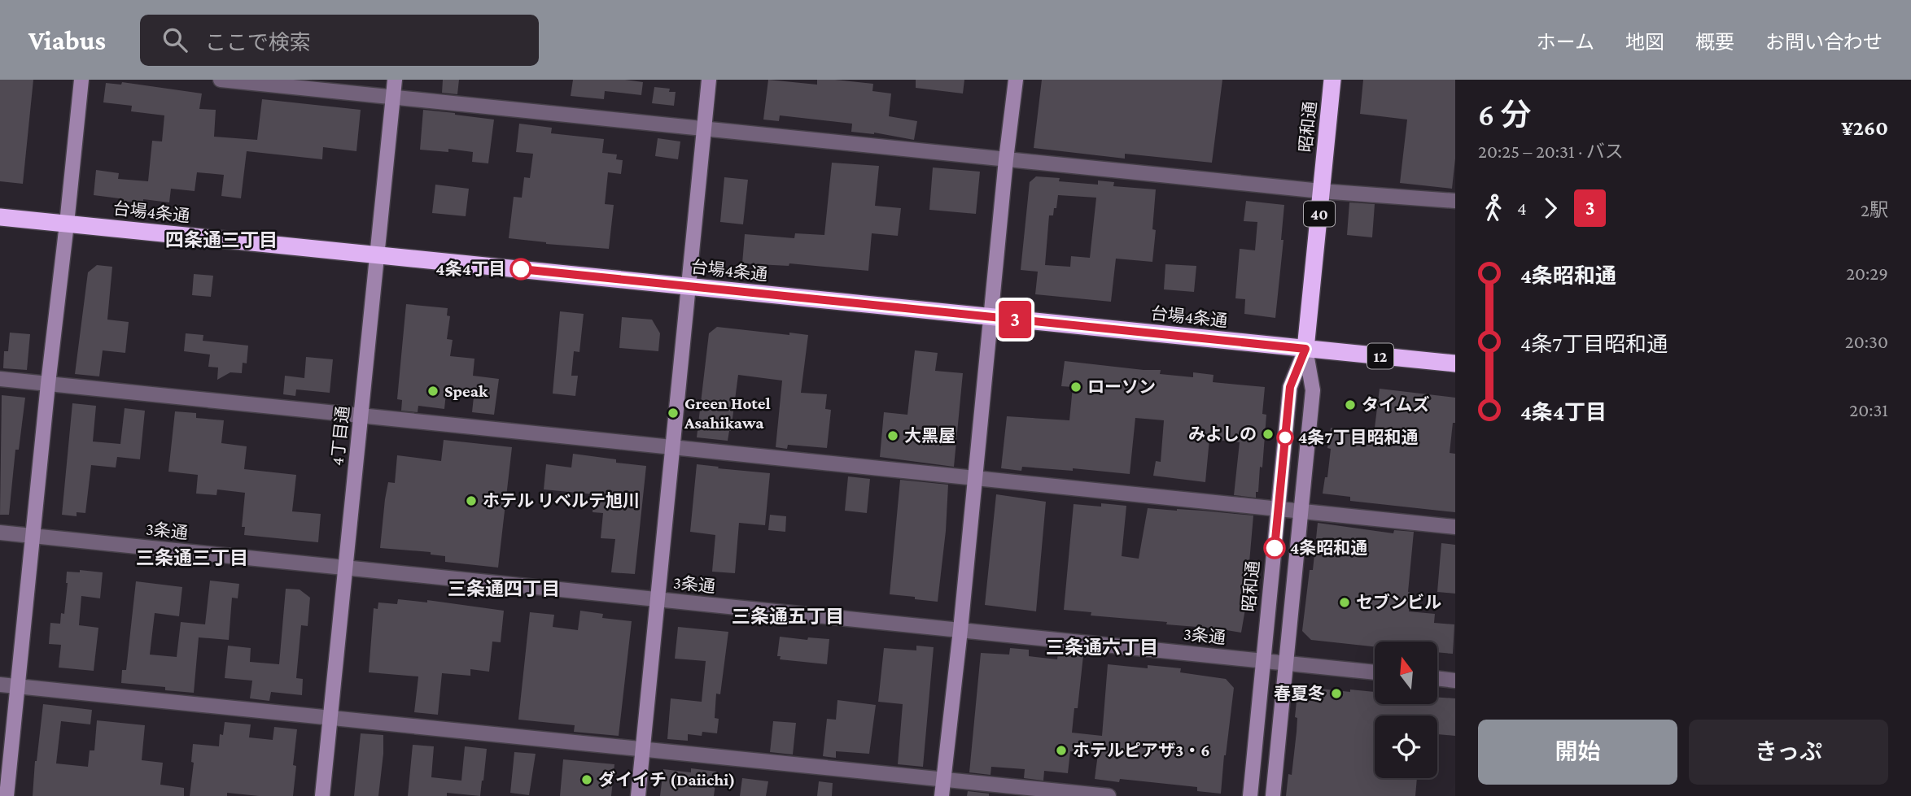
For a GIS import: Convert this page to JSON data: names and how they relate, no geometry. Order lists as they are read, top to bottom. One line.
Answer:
{"streets":{"highway":["昭和通","台場4条通","40","12"],"street":["4丁目通","3条通"]},"crossings":[["昭和通","台場4条通"],["昭和通","3条通"],["台場4条通","4丁目通"],["4丁目通","3条通"]],"districts":["四条通三丁目","三条通三丁目","三条通四丁目","三条通五丁目","三条通六丁目"],"places":["4条4丁目","ローソン","Speak","タイムズ","Green Hotel Asahikawa","みよしの","大黑屋","4条7丁目昭和通","ホテル リベルテ旭川","4条昭和通","セブンビル","春夏冬","ホテルピアザ3・6","ダイイチ (Daiichi)"],"lines":["bus line 3"],"north":"top","page":{"header":"Viabus","search":"ここで検索","nav":["ホーム","地図","概要","お問い合わせ"],"on_map":"3","heading":["6 分","20:25 – 20:31 · バス","¥260"],"legs":["4","3","2駅"],"list":[{"name":"4条昭和通","value":"20:29"},{"name":"4条7丁目昭和通","value":"20:30"},{"name":"4条4丁目","value":"20:31"}],"buttons":["開始","きっぷ"]}}
